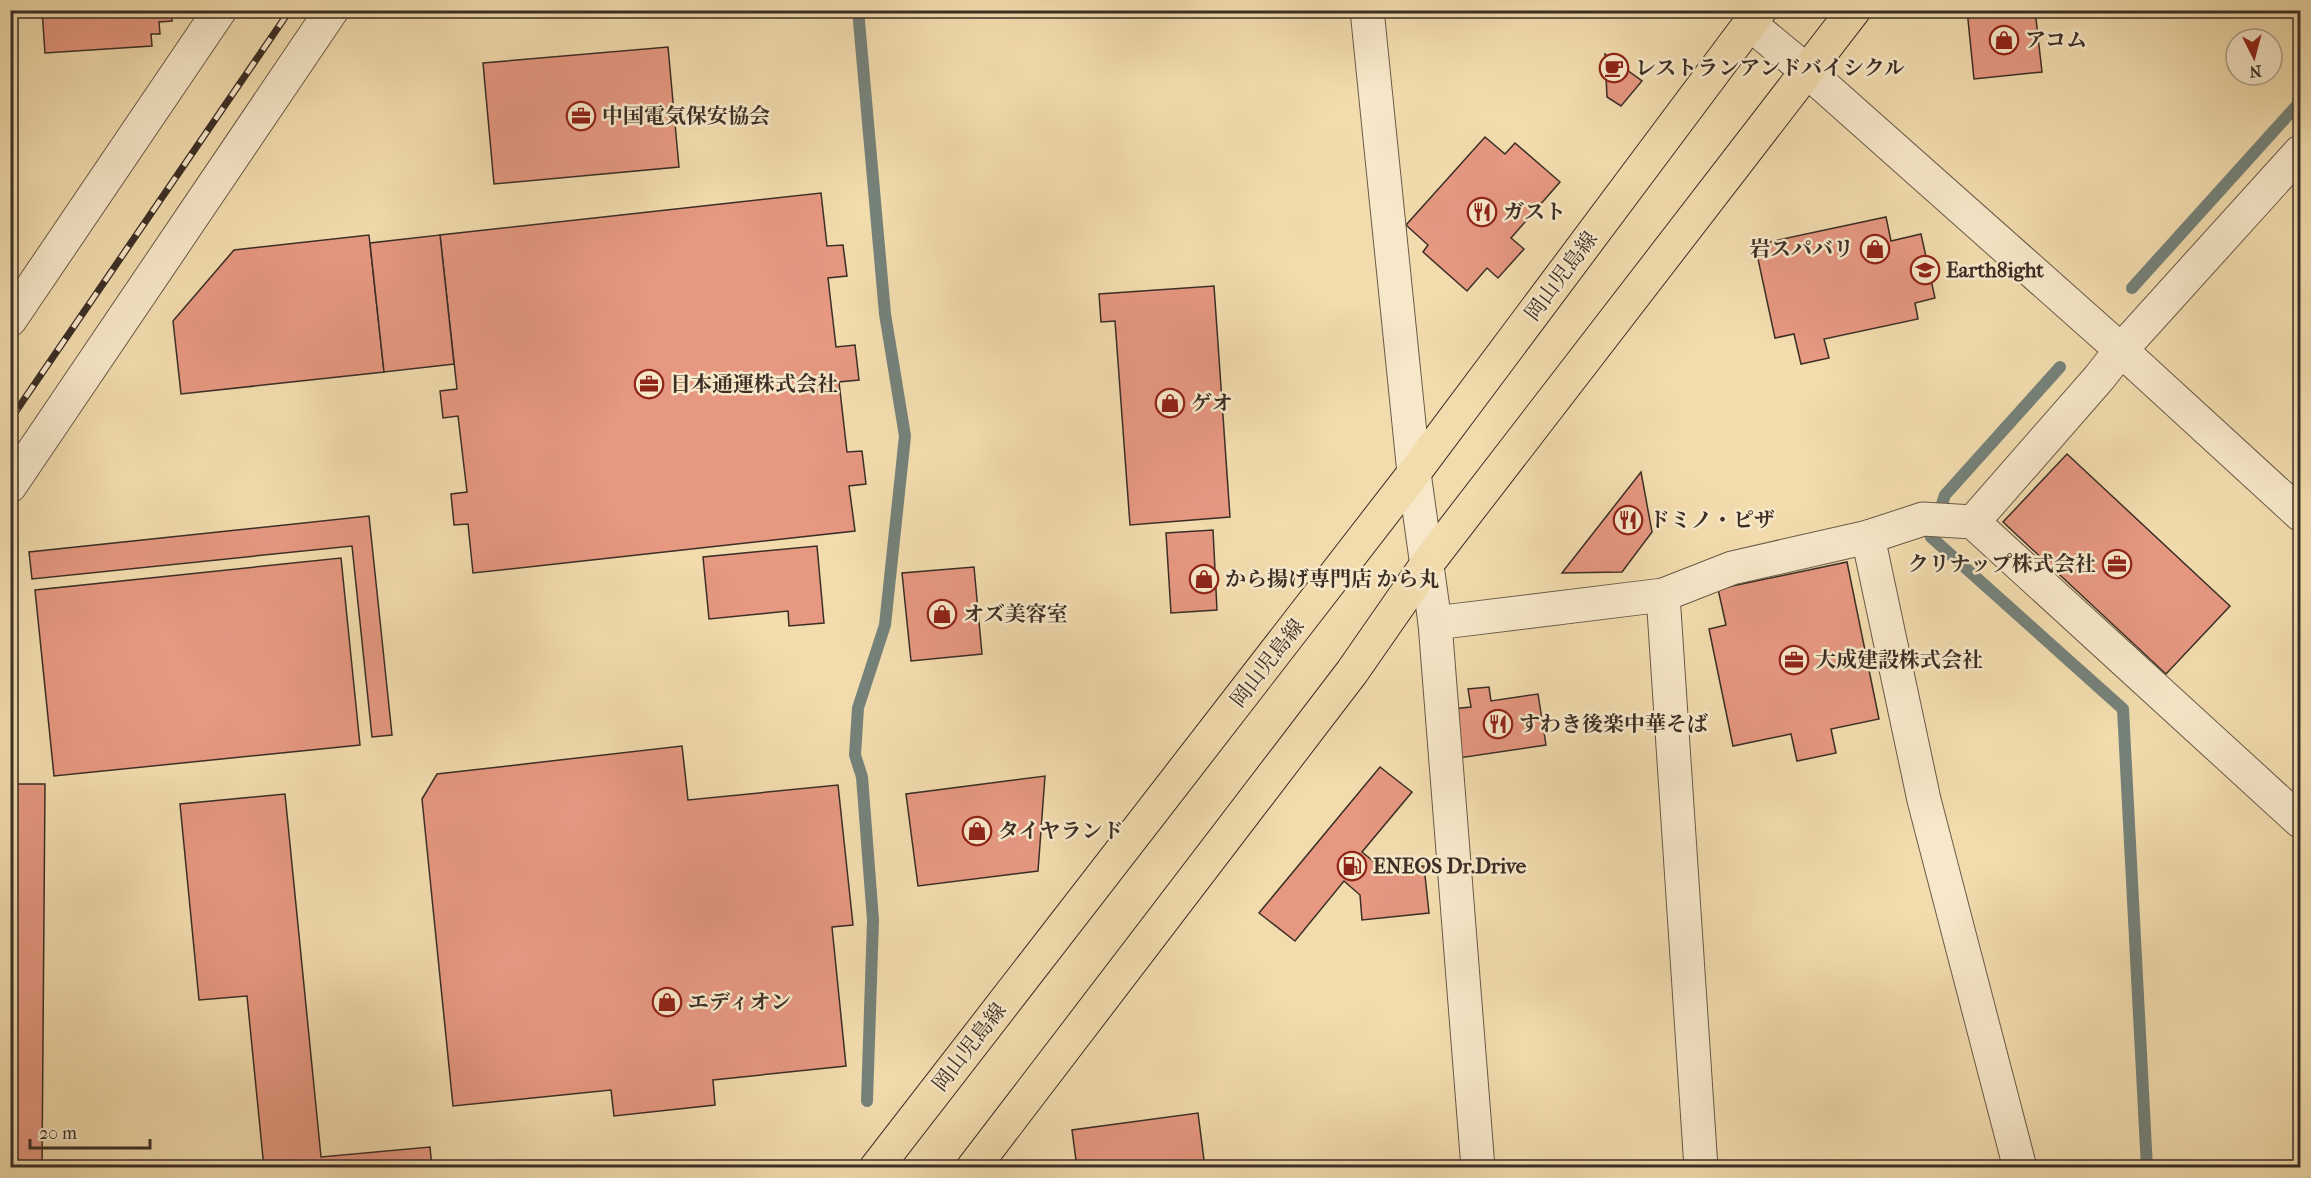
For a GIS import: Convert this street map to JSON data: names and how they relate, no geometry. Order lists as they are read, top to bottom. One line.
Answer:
{"streets":{"main road":["岡山児島線"]},"places":{"shop":["アコム","岩スパバリ","ゲオ","から揚げ専門店 から丸","オズ美容室","タイヤランド","エディオン"],"cafe":["レストランアンドバイシクル"],"office":["中国電気保安協会","日本通運株式会社","クリナップ株式会社","大成建設株式会社"],"restaurant":["ガスト","ドミノ・ピザ","すわき後楽中華そば"],"school or university":["Earth8ight"],"fuel station":["ENEOS Dr.Drive"]},"scale_bar":"20 m","north":"bottom"}
